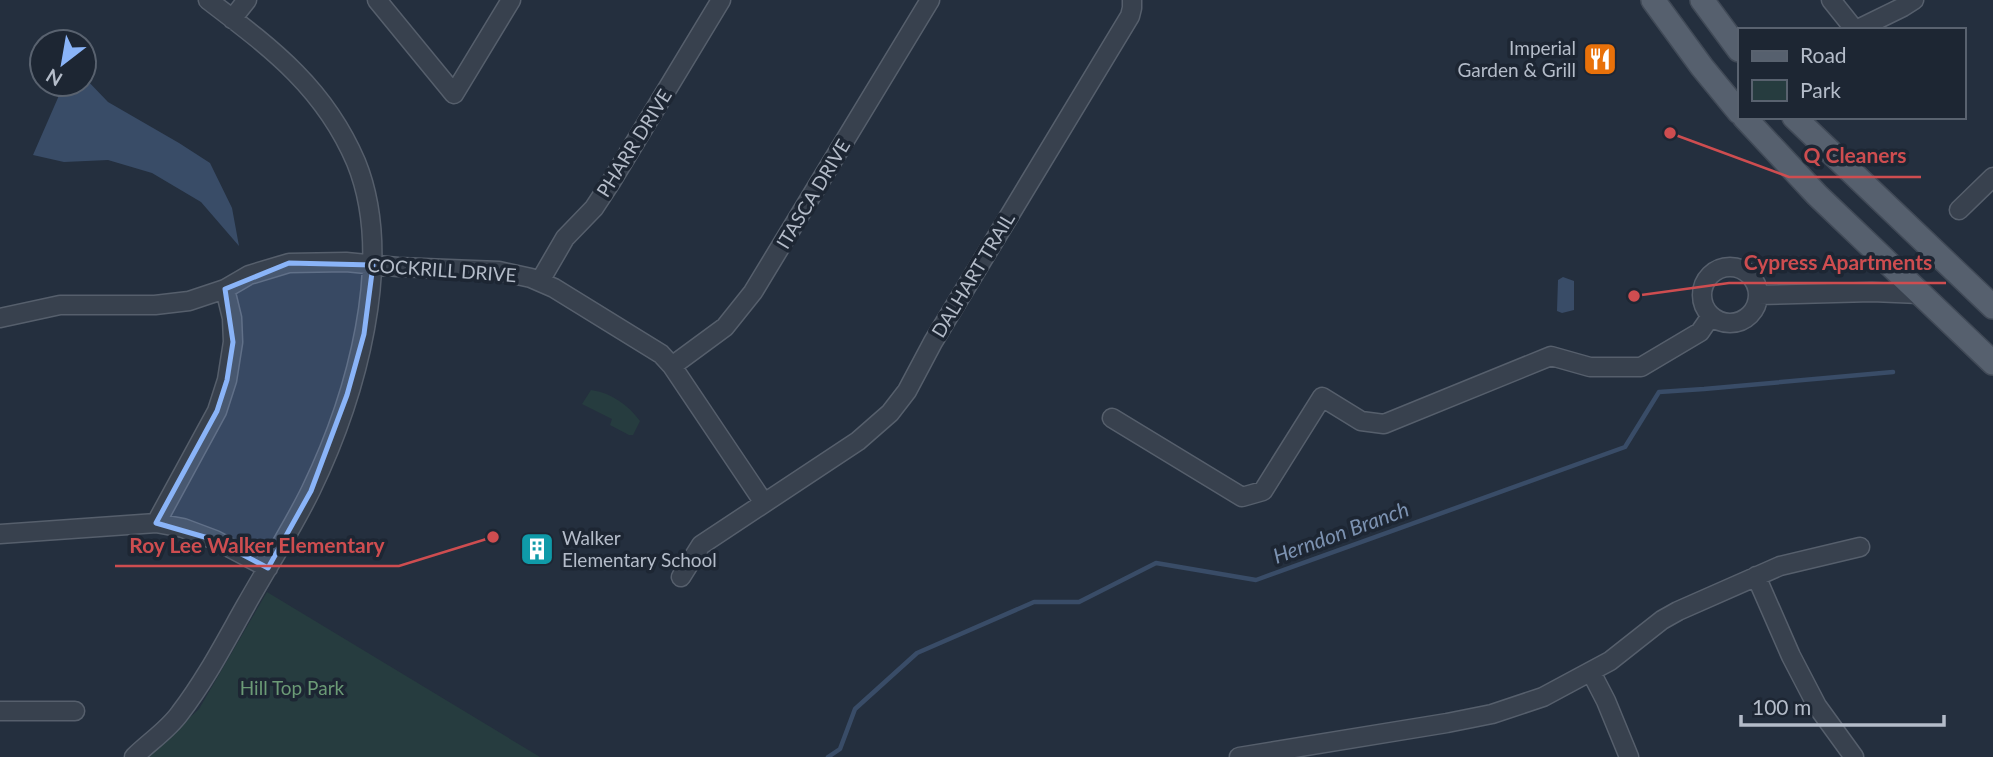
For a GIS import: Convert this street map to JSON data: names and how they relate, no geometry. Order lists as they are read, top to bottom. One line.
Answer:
{"streets":{"street":["PHARR DRIVE","ITASCA DRIVE","COCKRILL DRIVE","DALHART TRAIL"]},"crossings":[["PHARR DRIVE","COCKRILL DRIVE"],["ITASCA DRIVE","COCKRILL DRIVE"],["COCKRILL DRIVE","DALHART TRAIL"]],"water":["Herndon Branch"],"parks":["Hill Top Park"],"places":{"restaurant":["Imperial Garden & Grill"],"other":["Q Cleaners","Cypress Apartments","Roy Lee Walker Elementary"],"building":["Walker Elementary School"]},"legend":["Road","Park"],"scale_bar":"100 m","north":"bottom left"}
